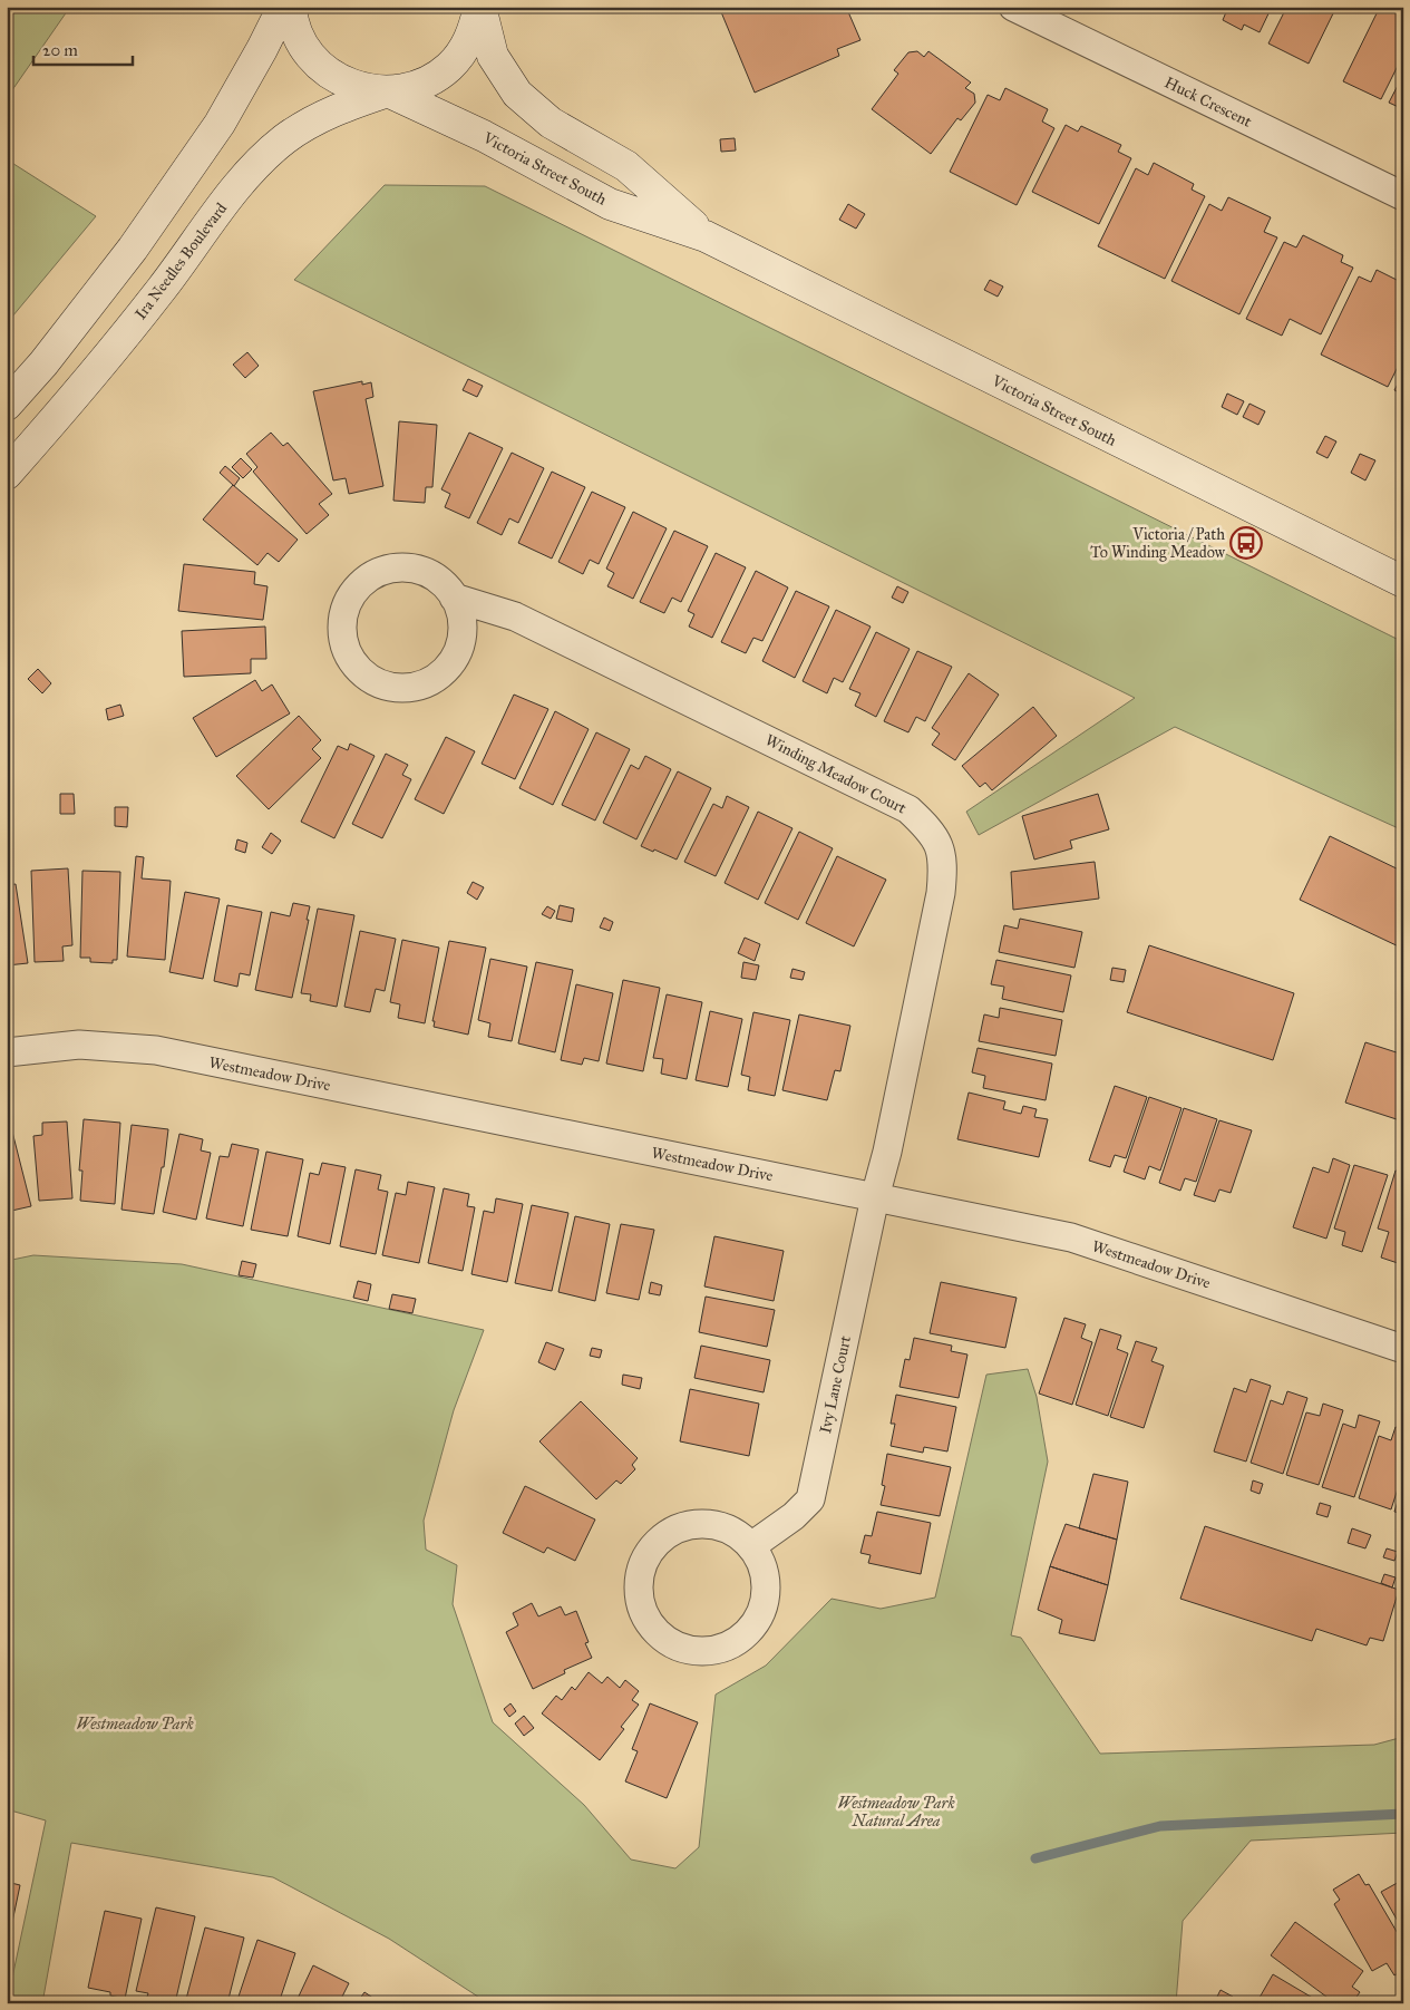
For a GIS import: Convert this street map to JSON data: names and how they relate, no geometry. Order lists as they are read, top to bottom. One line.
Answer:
{"streets":{"main road":["Victoria Street South","Ira Needles Boulevard"],"street":["Huck Crescent","Winding Meadow Court","Westmeadow Drive","Ivy Lane Court"]},"crossings":[["Victoria Street South","Ira Needles Boulevard"],["Winding Meadow Court","Westmeadow Drive"],["Winding Meadow Court","Ivy Lane Court"],["Westmeadow Drive","Ivy Lane Court"]],"parks":["Westmeadow Park","Westmeadow Park Natural Area"],"places":{"bus stop":["Victoria / Path To Winding Meadow"]},"scale_bar":"20 m"}
